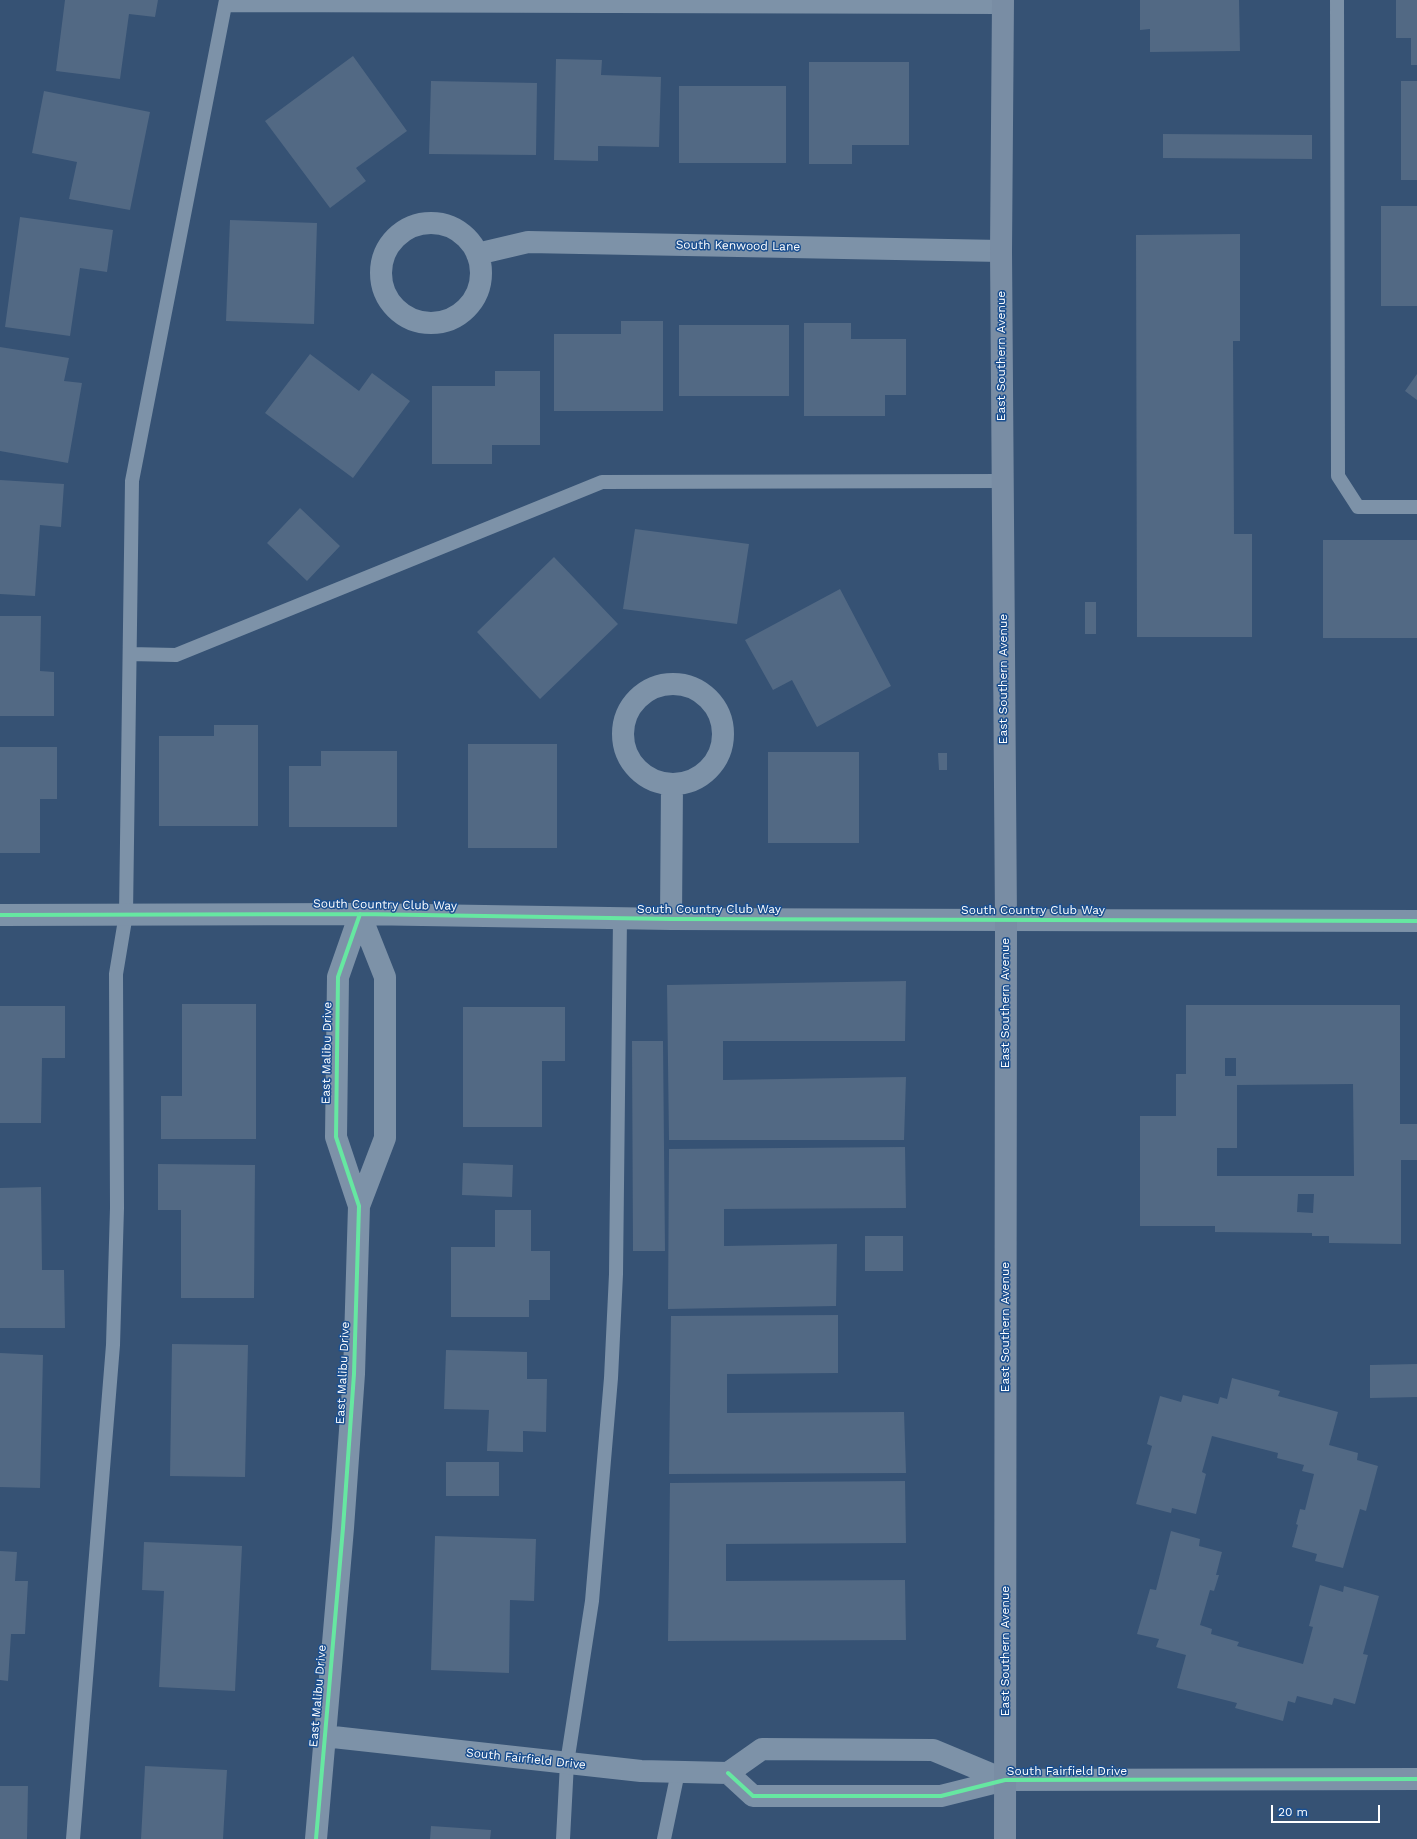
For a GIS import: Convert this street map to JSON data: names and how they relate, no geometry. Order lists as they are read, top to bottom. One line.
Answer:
{"streets":{"main road":["East Southern Avenue"],"street":["South Kenwood Lane","South Country Club Way","East Malibu Drive","South Fairfield Drive"]},"crossings":[["South Kenwood Lane","East Southern Avenue"],["East Southern Avenue","South Country Club Way"],["East Southern Avenue","South Fairfield Drive"],["South Country Club Way","East Malibu Drive"],["East Malibu Drive","South Fairfield Drive"]],"scale_bar":"20 m"}
